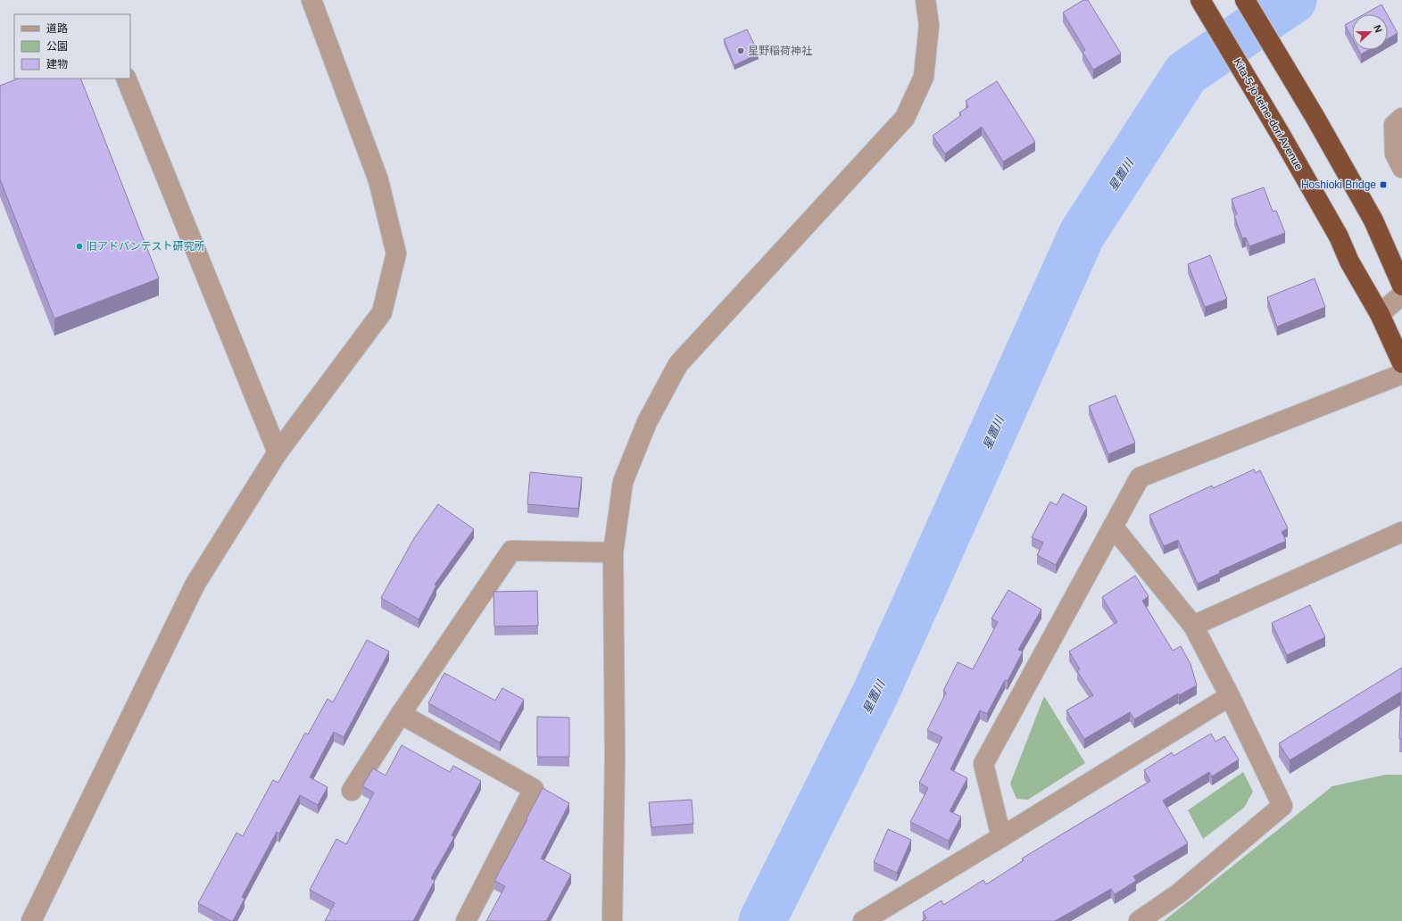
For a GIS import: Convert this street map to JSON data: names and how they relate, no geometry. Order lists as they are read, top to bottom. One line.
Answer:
{"streets":{"highway":["Kita-5-jo-teine-dori Avenue"]},"water":["星置川"],"places":{"other":["星野稲荷神社","旧アドバンテスト研究所"],"transit":["Hoshioki Bridge"]},"legend":["道路","公園","建物"],"north":"right"}
